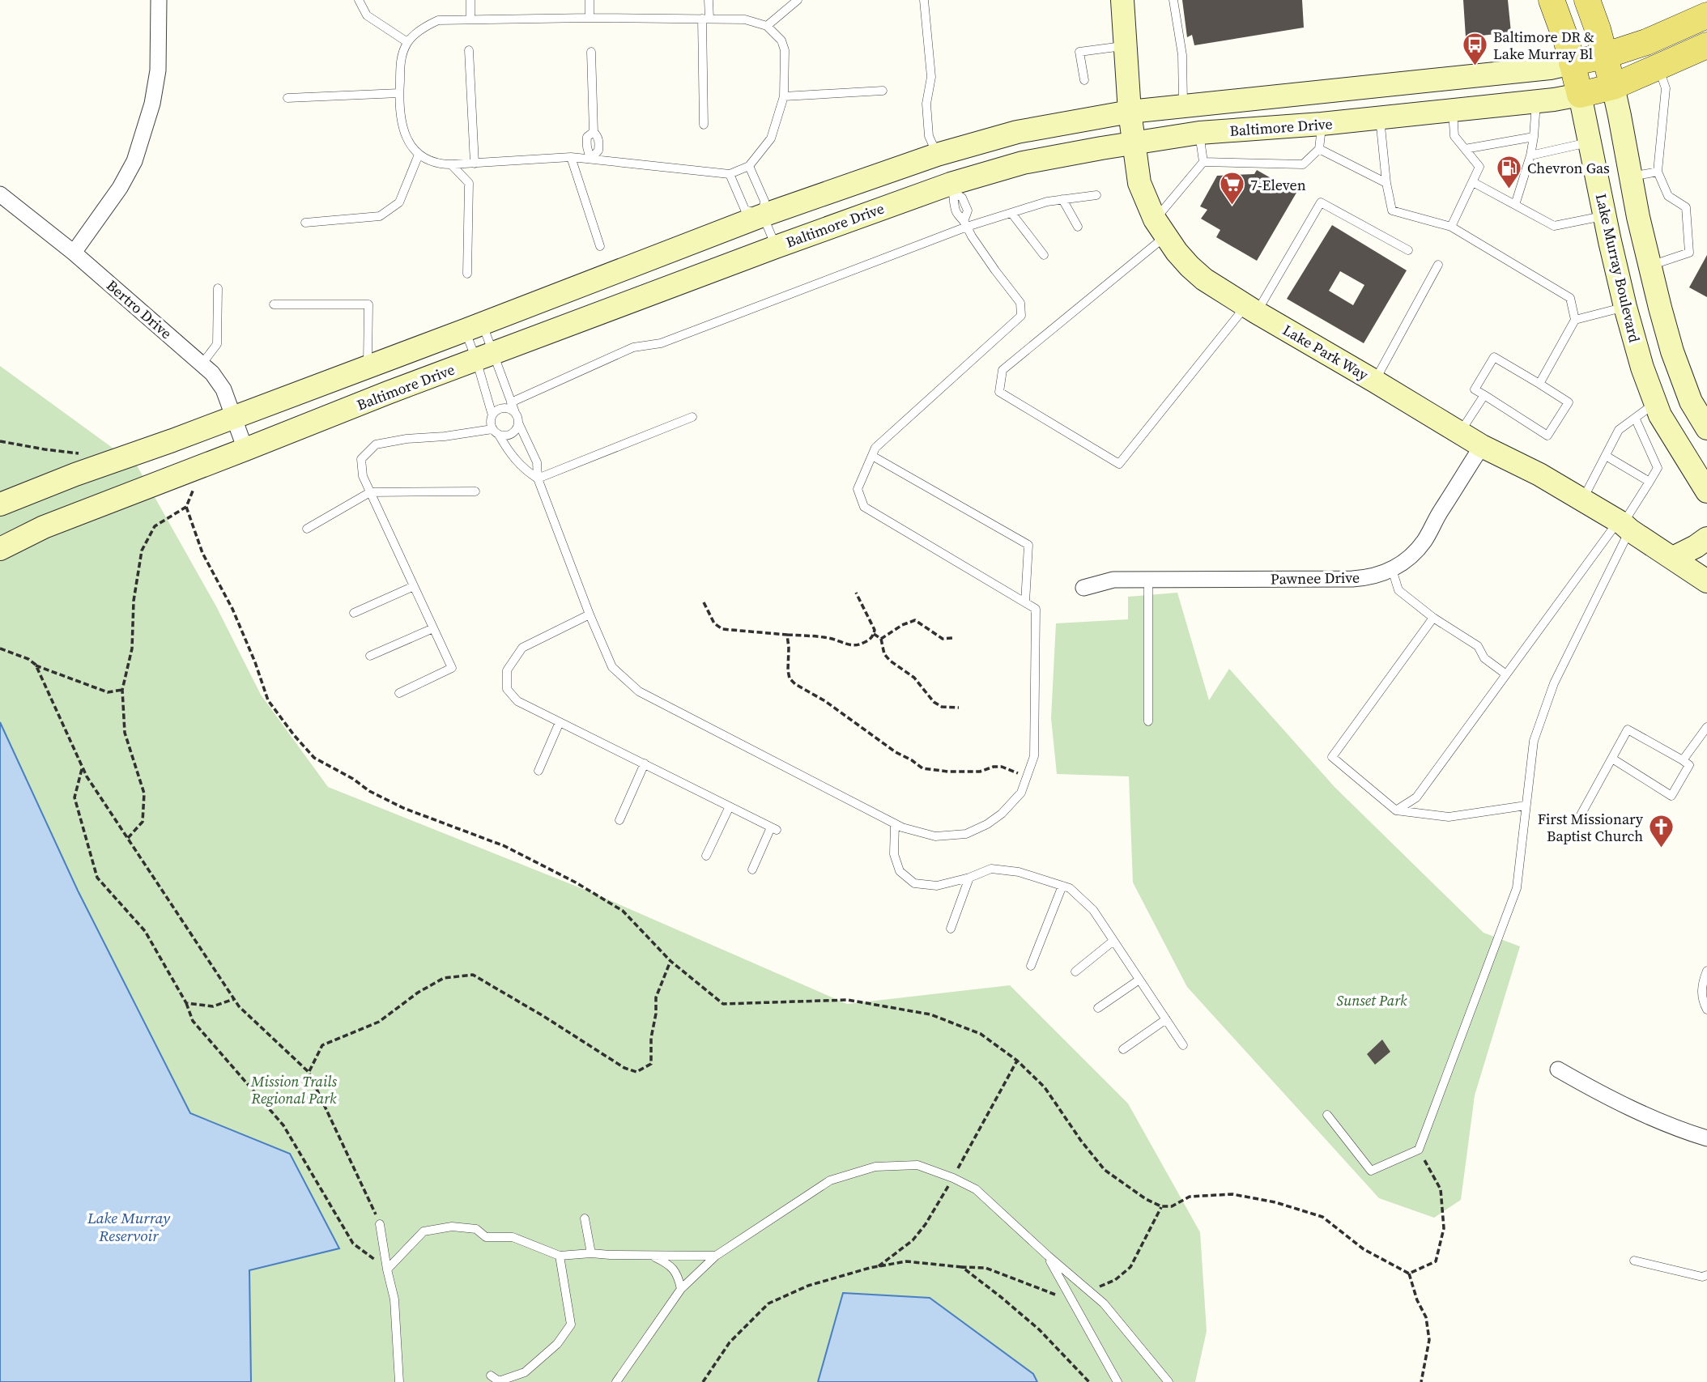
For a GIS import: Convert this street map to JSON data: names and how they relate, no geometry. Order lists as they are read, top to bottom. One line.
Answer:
{"streets":{"main road":["Baltimore Drive","Lake Murray Boulevard","Lake Park Way"],"street":["Bertro Drive","Pawnee Drive"]},"crossings":[["Baltimore Drive","Lake Murray Boulevard"],["Baltimore Drive","Bertro Drive"],["Baltimore Drive","Lake Park Way"],["Lake Park Way","Pawnee Drive"]],"water":["Lake Murray Reservoir"],"parks":["Sunset Park","Mission Trails Regional Park"],"places":{"bus stop":["Baltimore DR & Lake Murray Bl"],"fuel station":["Chevron Gas"],"supermarket":["7-Eleven"],"church":["First Missionary Baptist Church"]}}
